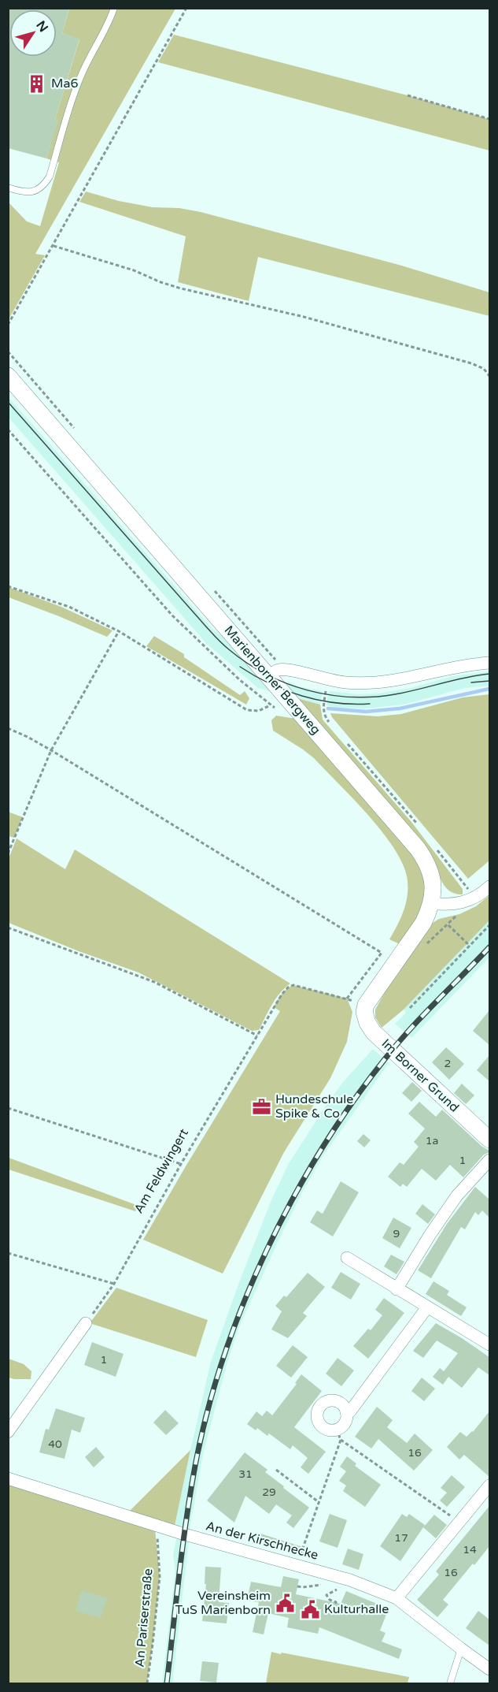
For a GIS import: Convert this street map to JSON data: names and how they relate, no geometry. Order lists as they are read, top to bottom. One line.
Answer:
{"streets":{"street":["Marienborner Bergweg","Im Borner Grund","An der Kirschhecke"],"path":["Am Feldwingert","An Pariserstraße"]},"crossings":[["Marienborner Bergweg","Im Borner Grund"],["Marienborner Bergweg","Am Feldwingert"],["Im Borner Grund","Am Feldwingert"],["An der Kirschhecke","An Pariserstraße"]],"places":{"building":["Ma6"],"office":["Hundeschule Spike & Co"],"public building":["Vereinsheim TuS Marienborn","Kulturhalle"]},"house_numbers":["2","1a","1","9","1","40","16","31","29","17","14","16"],"north":"top right"}
